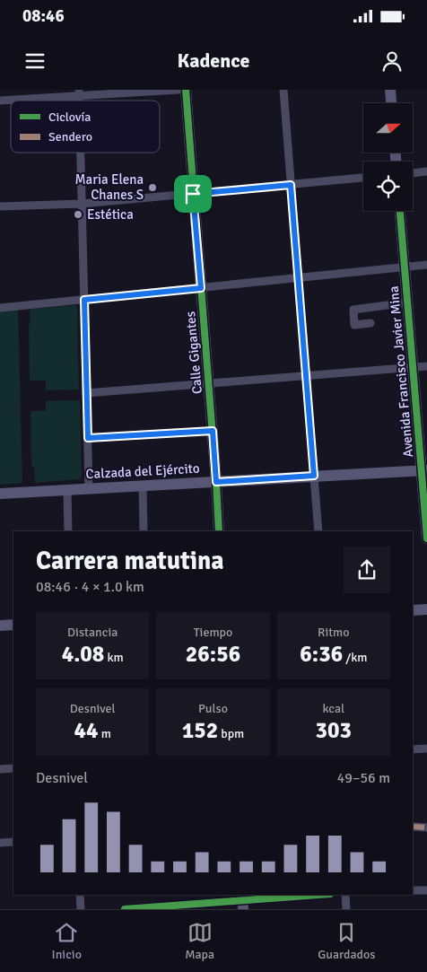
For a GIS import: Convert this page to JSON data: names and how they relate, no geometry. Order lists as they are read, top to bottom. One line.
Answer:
{"streets":{"main road":["Calle Gigantes","Avenida Francisco Javier Mina","Calzada del Ejército"]},"crossings":[["Calle Gigantes","Calzada del Ejército"],["Avenida Francisco Javier Mina","Calzada del Ejército"]],"places":["Maria Elena Chanes S","Estética"],"legend":["Ciclovía","Sendero"],"north":"right","page":{"status":"08:46","header":"Kadence","heading":["Carrera matutina","08:46 · 4 × 1.0 km"],"stats":[["Distancia","4.08 km"],["Tiempo","26:56"],["Ritmo","6:36 /km"],["Desnivel","44 m"],["Pulso","152 bpm"],["kcal","303"]],"chart":["Desnivel","49–56 m"],"tabs":["Inicio","Mapa","Guardados"]}}
